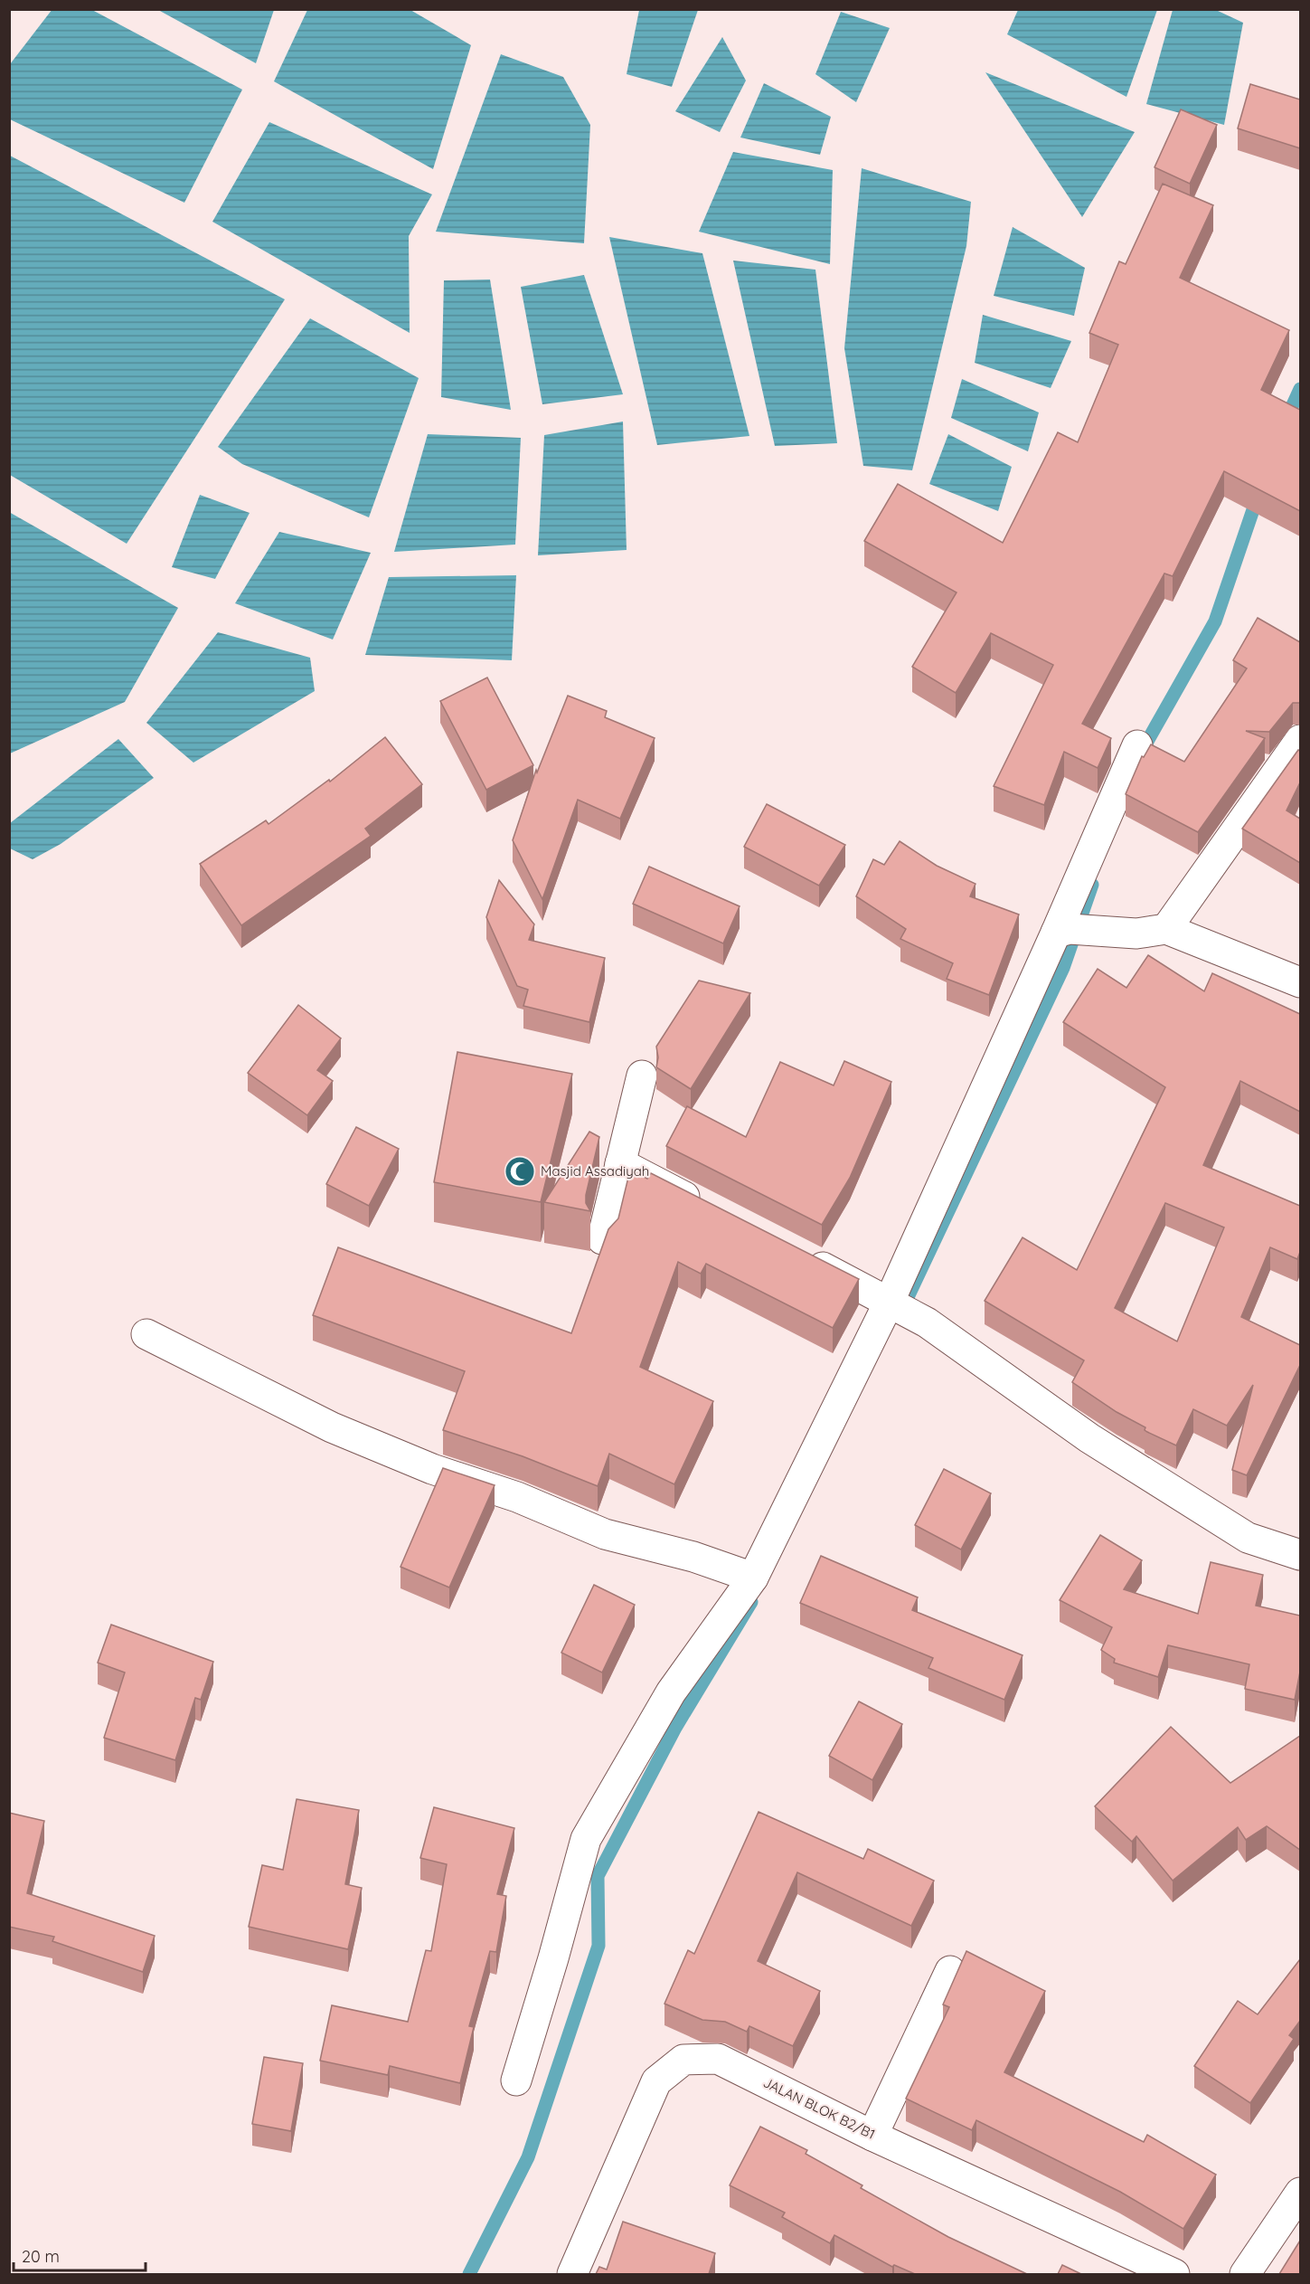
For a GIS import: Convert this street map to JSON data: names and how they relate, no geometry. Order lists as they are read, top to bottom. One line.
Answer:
{"streets":{"street":["JALAN BLOK B2/B1"]},"places":{"mosque":["Masjid Assadiyah"]},"scale_bar":"20 m"}
